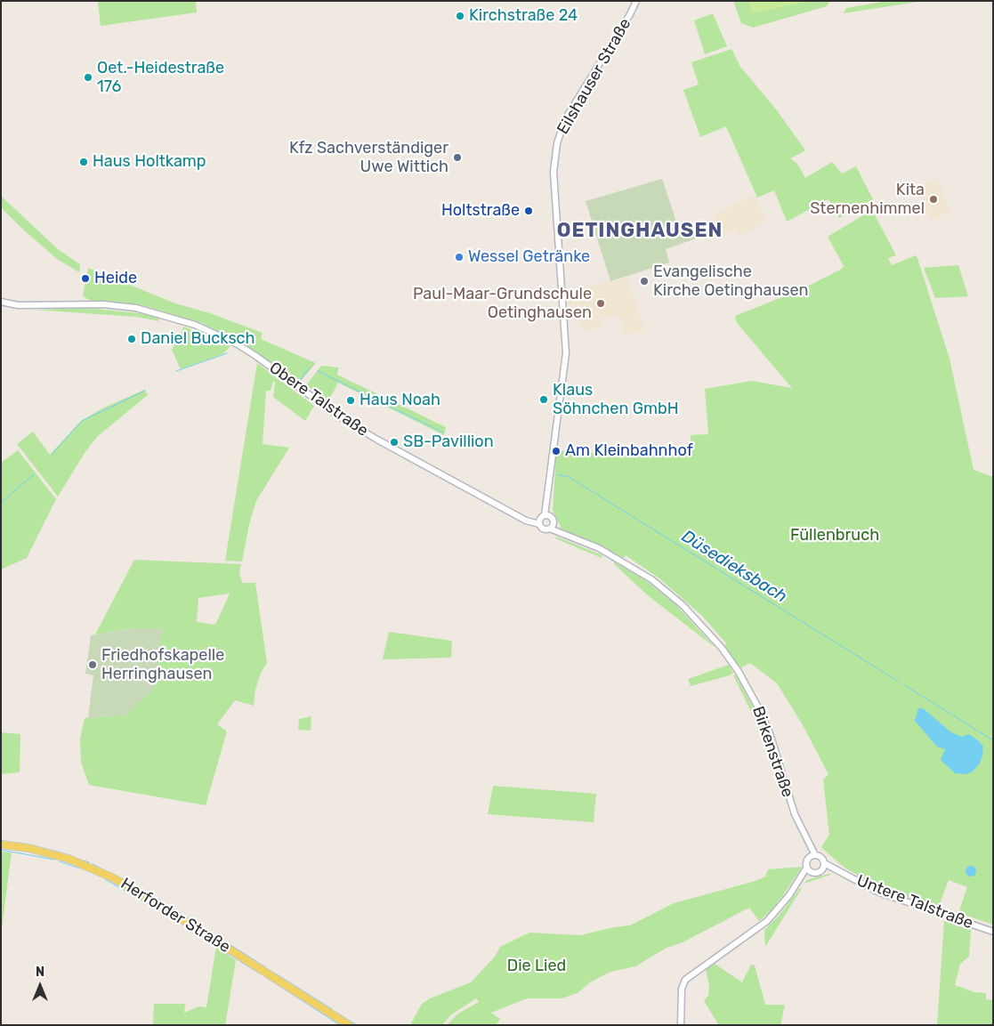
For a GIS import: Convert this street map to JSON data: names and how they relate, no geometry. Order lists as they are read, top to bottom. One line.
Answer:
{"streets":{"main road":["Herforder Straße"],"street":["Eilshauser Straße","Obere Talstraße","Birkenstraße","Untere Talstraße"]},"crossings":[["Eilshauser Straße","Obere Talstraße"],["Obere Talstraße","Birkenstraße"],["Birkenstraße","Untere Talstraße"]],"districts":["OETINGHAUSEN"],"water":["Düsedieksbach"],"parks":["Füllenbruch","Die Lied"],"places":["Kirchstraße 24","Oet.-Heidestraße 176","Kfz Sachverständiger Uwe Wittich","Haus Holtkamp","Kita Sternenhimmel","Holtstraße","Wessel Getränke","Heide","Evangelische Kirche Oetinghausen","Paul-Maar-Grundschule Oetinghausen","Daniel Bucksch","Klaus Söhnchen GmbH","Haus Noah","SB-Pavillion","Am Kleinbahnhof","Friedhofskapelle Herringhausen"],"north":"top"}
